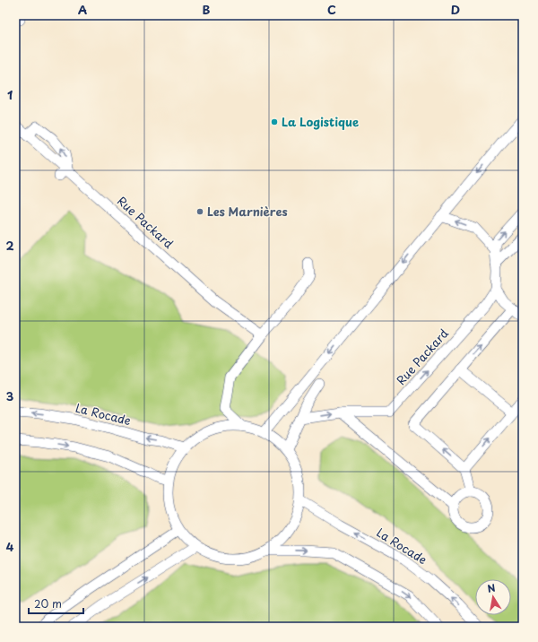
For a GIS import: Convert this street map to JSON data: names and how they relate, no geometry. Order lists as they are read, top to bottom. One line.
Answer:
{"streets":{"lane":["Rue Packard","La Rocade"]},"places":["La Logistique","Les Marnières"],"scale_bar":"20 m","north":"top","grid":{"columns":["A","B","C","D"],"rows":["1","2","3","4"]}}
